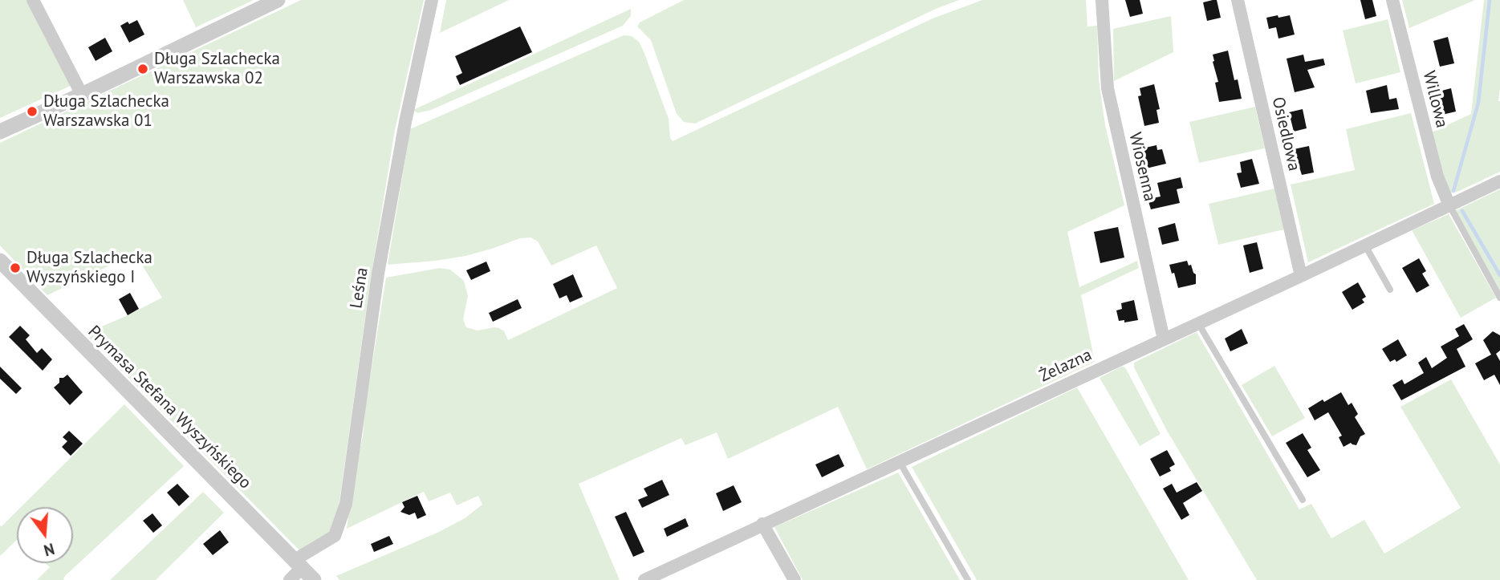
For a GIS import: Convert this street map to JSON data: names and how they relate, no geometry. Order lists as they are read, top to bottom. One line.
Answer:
{"streets":{"street":["Willowa","Osiedlowa","Wiosenna","Leśna","Żelazna","Prymasa Stefana Wyszyńskiego"]},"crossings":[["Willowa","Żelazna"],["Osiedlowa","Żelazna"],["Wiosenna","Żelazna"],["Leśna","Prymasa Stefana Wyszyńskiego"]],"places":["Długa Szlachecka Warszawska 02","Długa Szlachecka Warszawska 01","Długa Szlachecka Wyszyńskiego I"],"north":"bottom"}
